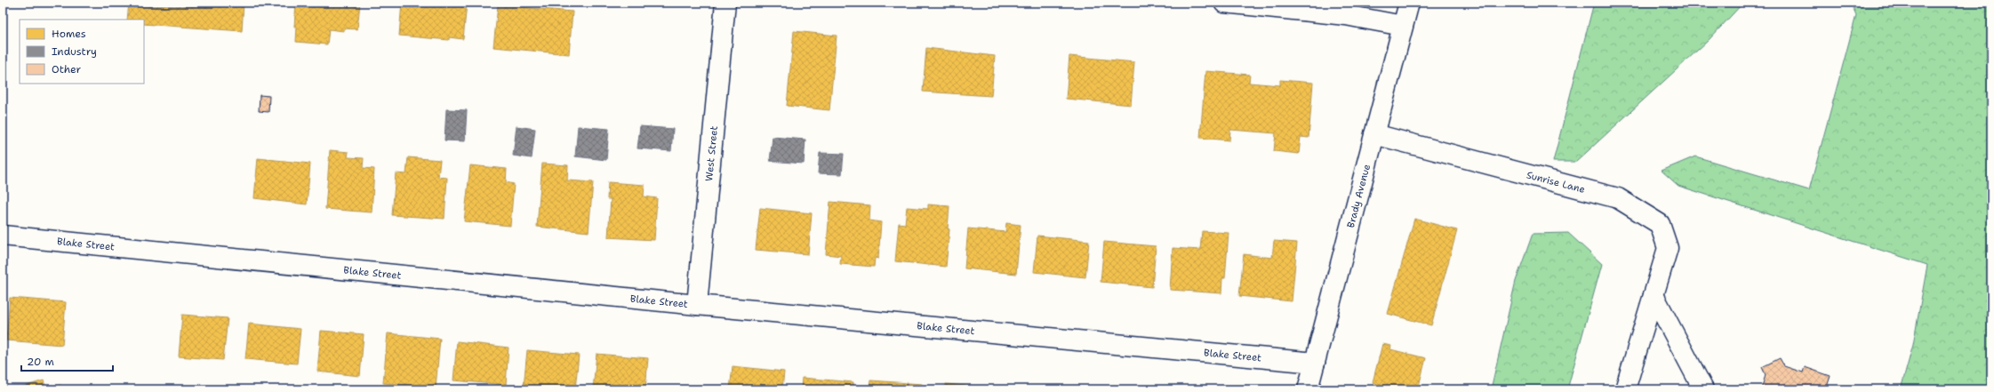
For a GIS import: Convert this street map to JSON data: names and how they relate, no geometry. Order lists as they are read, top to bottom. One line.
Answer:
{"streets":{"street":["West Street","Sunrise Lane","Brady Avenue","Blake Street"]},"crossings":[["West Street","Blake Street"],["Sunrise Lane","Brady Avenue"],["Brady Avenue","Blake Street"]],"legend":["Homes","Industry","Other"],"scale_bar":"20 m"}
